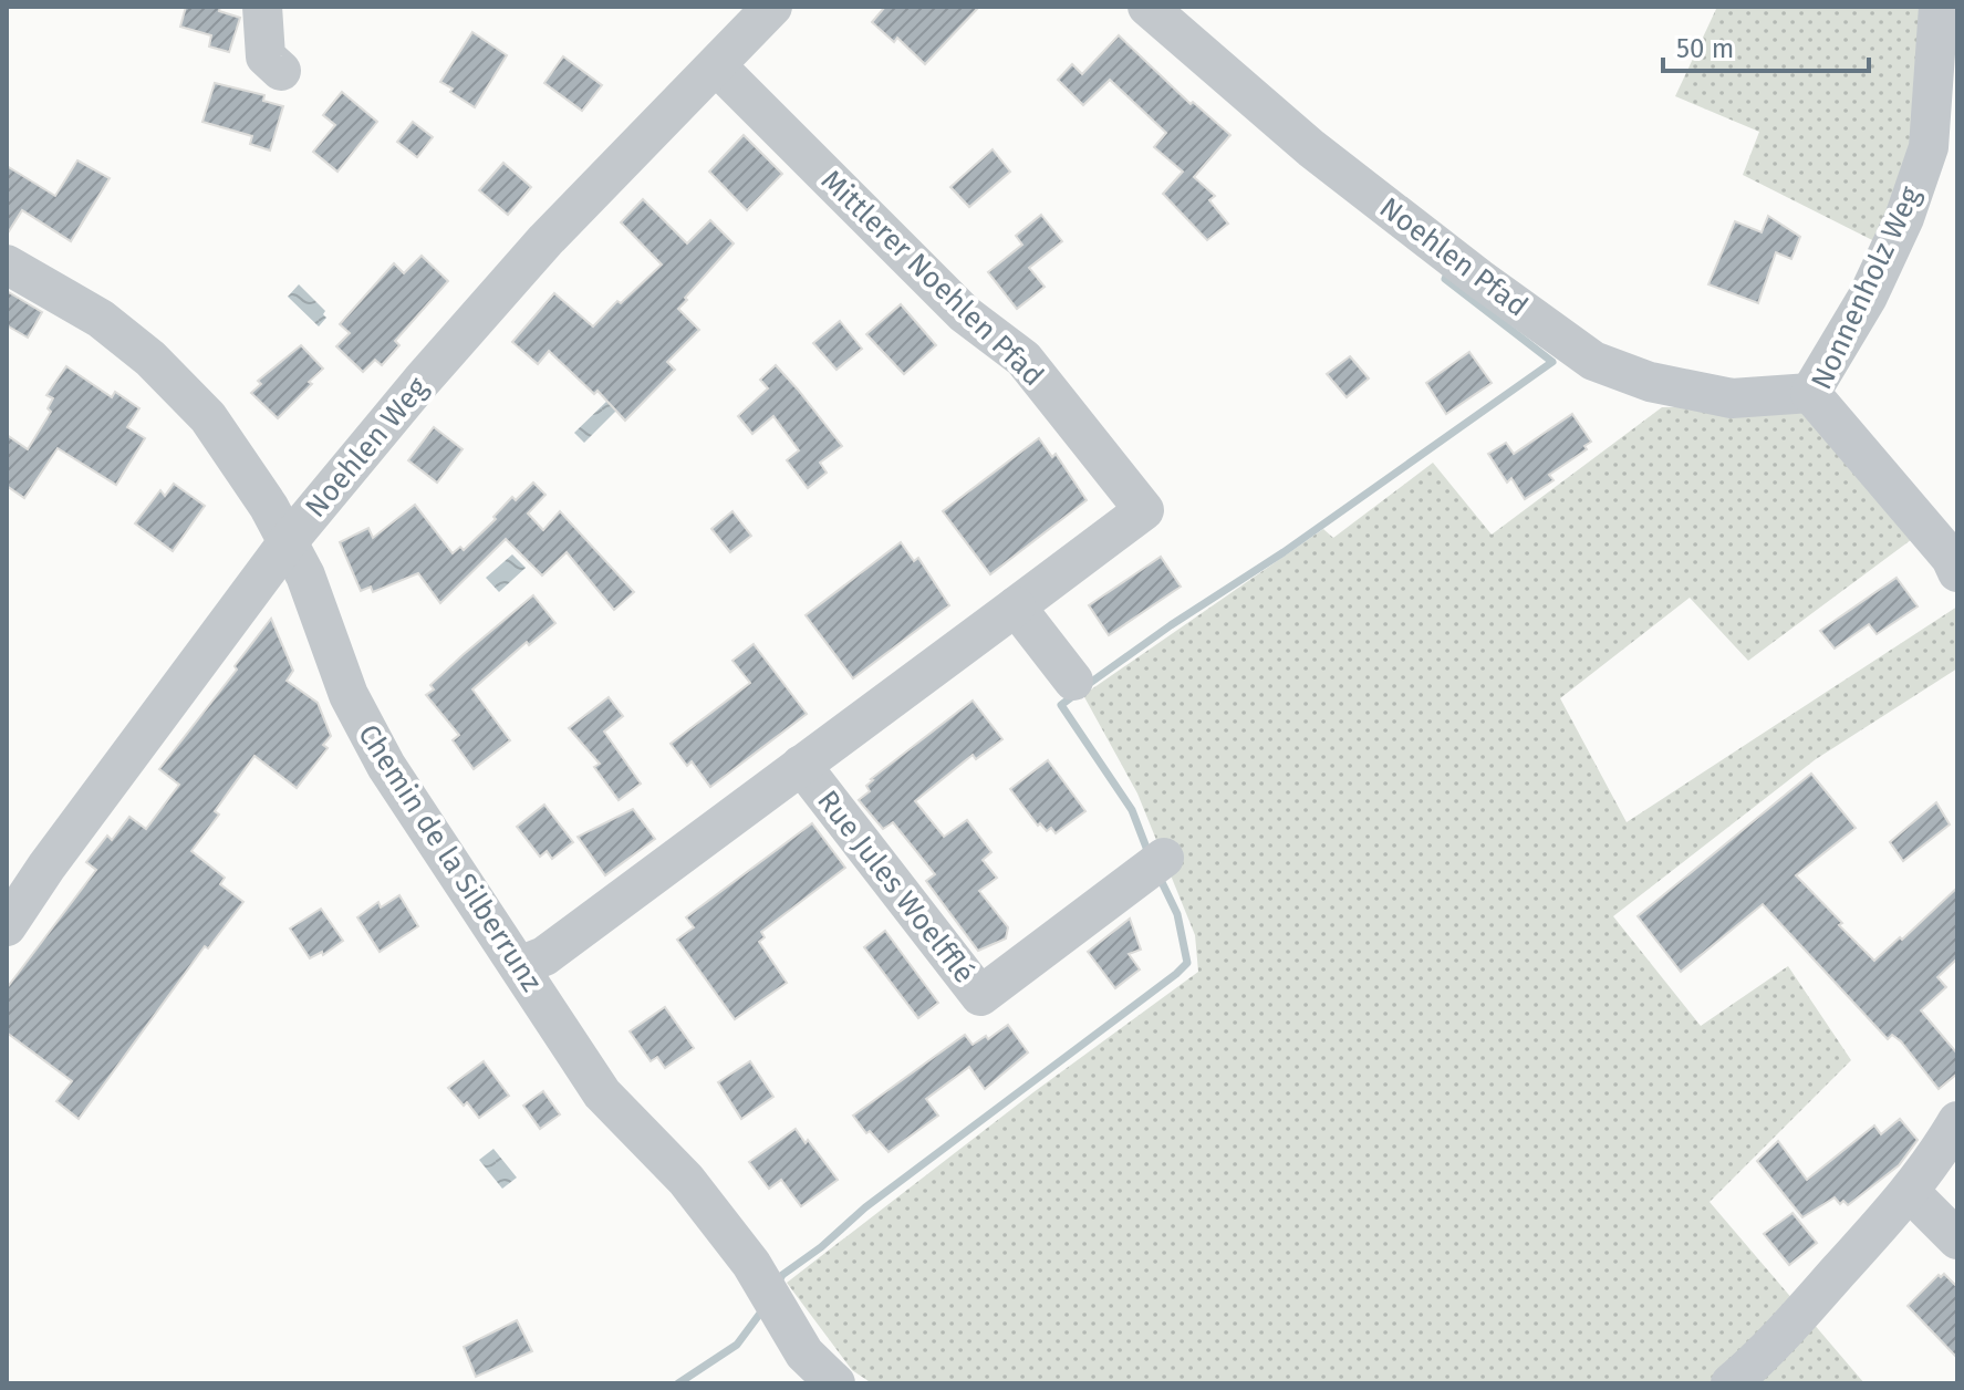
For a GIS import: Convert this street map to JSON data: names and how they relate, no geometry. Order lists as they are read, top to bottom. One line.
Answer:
{"streets":{"street":["Noehlen Pfad","Mittlerer Noehlen Pfad","Nonnenholz Weg","Noehlen Weg","Chemin de la Silberrunz","Rue Jules Woelfflé"]},"crossings":[["Noehlen Pfad","Nonnenholz Weg"],["Mittlerer Noehlen Pfad","Noehlen Weg"],["Mittlerer Noehlen Pfad","Rue Jules Woelfflé"],["Noehlen Weg","Chemin de la Silberrunz"],["Chemin de la Silberrunz","Rue Jules Woelfflé"]],"scale_bar":"50 m"}
